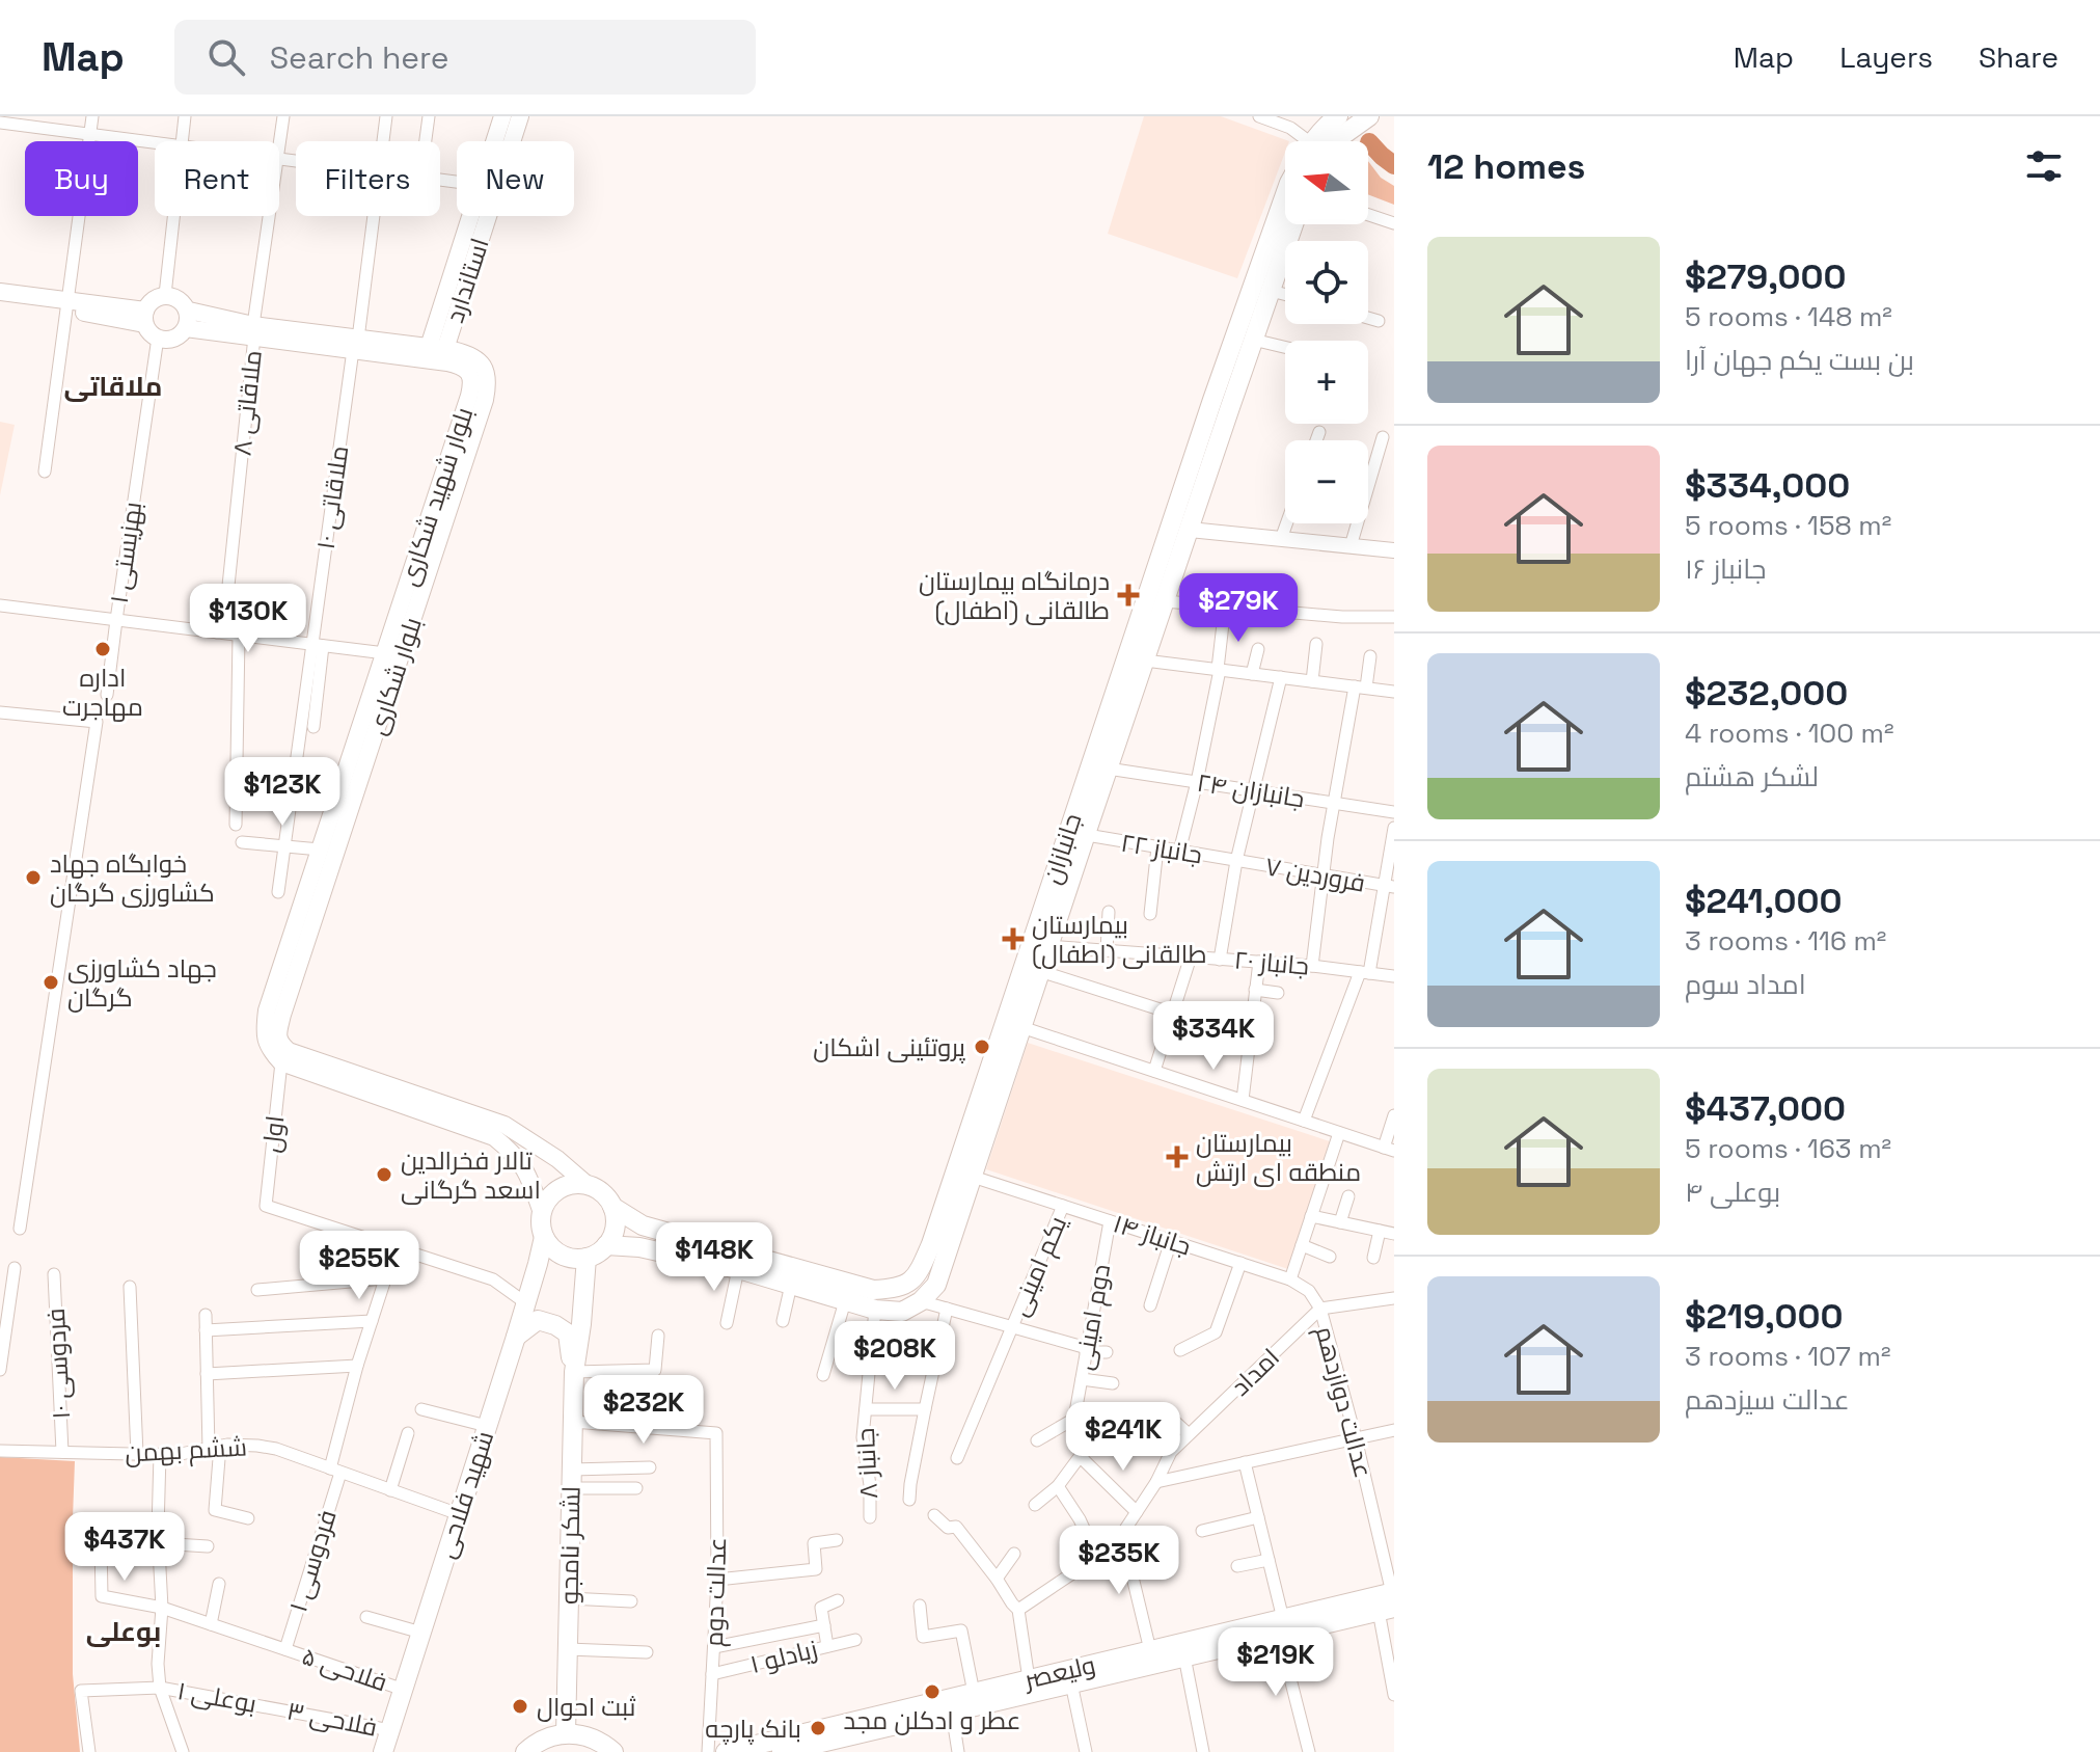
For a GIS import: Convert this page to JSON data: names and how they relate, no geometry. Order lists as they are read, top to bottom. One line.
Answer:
{"streets":{"main road":["استاندارد","بلوار شهید شکاری","بلوار شکاری","جانبازان","شهید فلاحی","لشکر نامجو","ولیعصر"],"street":["ملاقاتی ۸","۱۰ ملاقاتی","بهزیستی ۱","جانبازان ۲۴","۲۲ جانباز","فروردین ۷","۲۰ جانباز","اول","جانباز ۱۴","یکم امینی","دوم امینی","۱۰ فردوسی","امداد","عدالت دوازدهم","ششم بهمن","جانباز ۸","۱ فردوسی","عدالت دوم","زیادلو ۱","۵ فلاحی","۱ بوعلی","۳ فلاحی"]},"crossings":[["استاندارد","بلوار شهید شکاری"],["استاندارد","بلوار شکاری"],["ملاقاتی ۸","بلوار شکاری"],["بلوار شهید شکاری","بلوار شکاری"],["بلوار شهید شکاری","اول"],["۱۰ ملاقاتی","بلوار شکاری"],["بهزیستی ۱","بلوار شکاری"],["بلوار شکاری","جانبازان"],["بلوار شکاری","شهید فلاحی"],["بلوار شکاری","لشکر نامجو"],["جانبازان ۲۴","جانبازان"],["جانبازان","۲۲ جانباز"],["جانبازان","۲۰ جانباز"],["جانبازان","جانباز ۱۴"],["جانبازان","جانباز ۸"],["جانبازان","شهید فلاحی"],["جانبازان","لشکر نامجو"],["۲۲ جانباز","فروردین ۷"],["اول","۱ فردوسی"],["جانباز ۱۴","یکم امینی"],["جانباز ۱۴","دوم امینی"],["جانباز ۱۴","امداد"],["جانباز ۱۴","عدالت دوازدهم"],["۱۰ فردوسی","ششم بهمن"],["امداد","عدالت دوازدهم"],["عدالت دوازدهم","ولیعصر"],["ششم بهمن","شهید فلاحی"],["ششم بهمن","۱ فردوسی"],["شهید فلاحی","لشکر نامجو"],["شهید فلاحی","۵ فلاحی"],["شهید فلاحی","۳ فلاحی"],["لشکر نامجو","عدالت دوم"],["۱ فردوسی","۵ فلاحی"],["عدالت دوم","زیادلو ۱"],["۱ بوعلی","۳ فلاحی"]],"districts":["ملاقاتی","بوعلی"],"places":{"health":["درمانگاه بیمارستان طالقانی (اطفال)","بیمارستان طالقانی (اطفال)","بیمارستان منطقه ای ارتش"],"other":["اداره مهاجرت","خوابگاه جهاد کشاورزی گرگان","جهاد کشاورزی گرگان","پروتئینی اشکان","تالار فخرالدین اسعد گرگانی","عطر و ادکلن مجد","ثبت احوال","بانک پارچه"]},"north":"left","page":{"header":"Map","search":"Search here","nav":["Map","Layers","Share"],"heading":"12 homes","map_buttons":["+","−"],"chip":["Buy","Rent","Filters","New"],"list":[{"name":"$279,000","note":"5 rooms · 148 m² · بن بست یکم جهان آرا"},{"name":"$334,000","note":"5 rooms · 158 m² · جانباز ۱۶"},{"name":"$232,000","note":"4 rooms · 100 m² · لشکر هشتم"},{"name":"$241,000","note":"3 rooms · 116 m² · امداد سوم"},{"name":"$437,000","note":"5 rooms · 163 m² · ۴ بوعلی"},{"name":"$219,000","note":"3 rooms · 107 m² · عدالت سیزدهم"}],"price":["$279K","$130K","$123K","$334K","$148K","$255K","$208K","$232K","$241K","$437K","$235K","$219K"]}}
